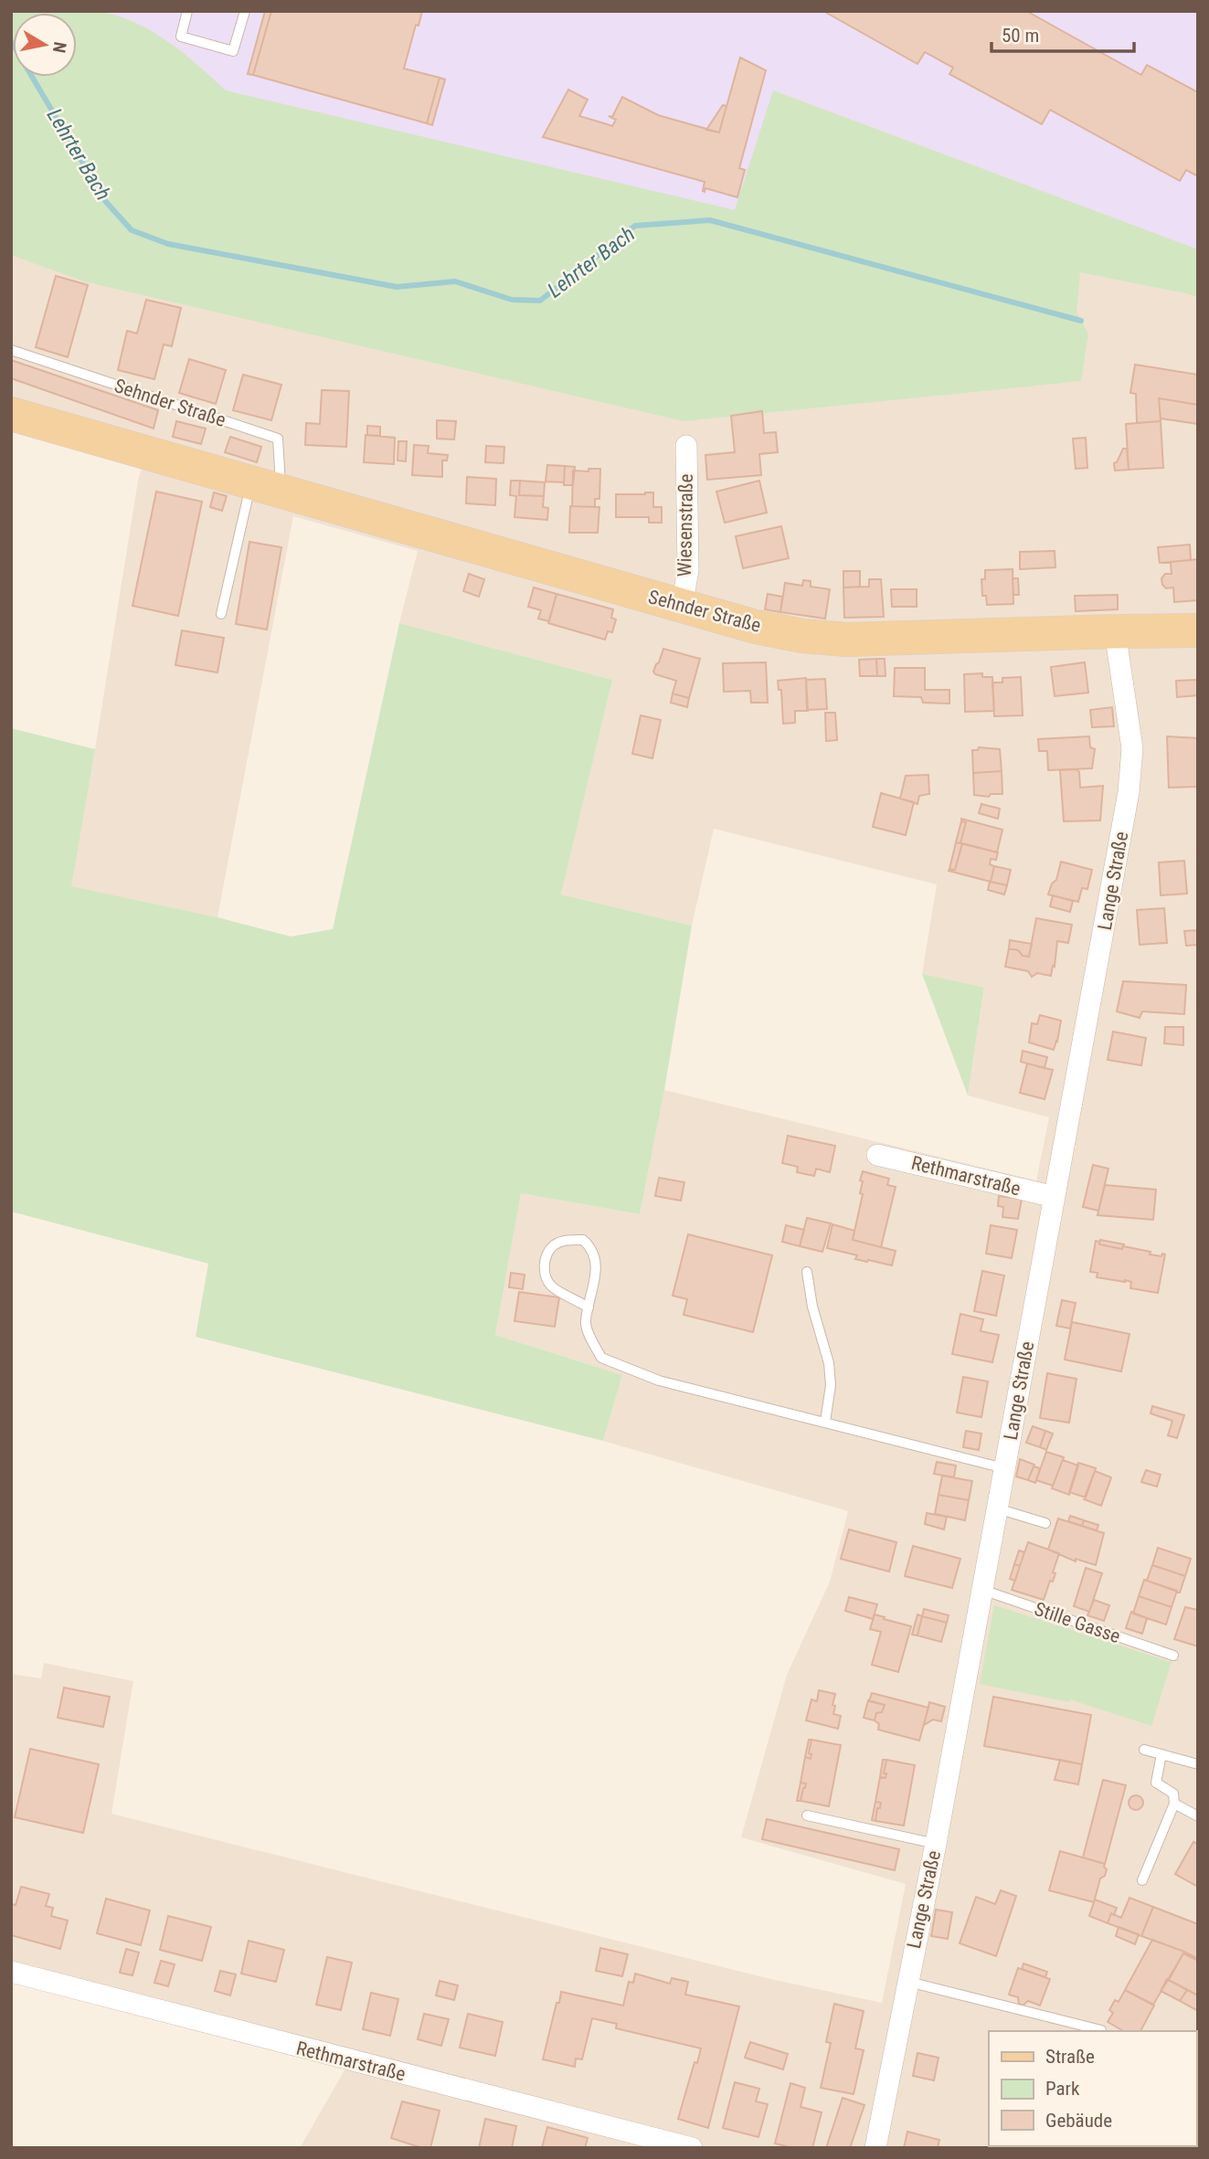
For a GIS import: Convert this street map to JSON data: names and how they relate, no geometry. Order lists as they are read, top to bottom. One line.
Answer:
{"streets":{"main road":["Sehnder Straße"],"street":["Wiesenstraße","Lange Straße","Rethmarstraße"],"lane":["Stille Gasse"]},"crossings":[["Sehnder Straße","Wiesenstraße"],["Sehnder Straße","Lange Straße"],["Lange Straße","Rethmarstraße"],["Lange Straße","Stille Gasse"]],"water":["Lehrter Bach"],"legend":["Straße","Park","Gebäude"],"scale_bar":"50 m","north":"right"}
